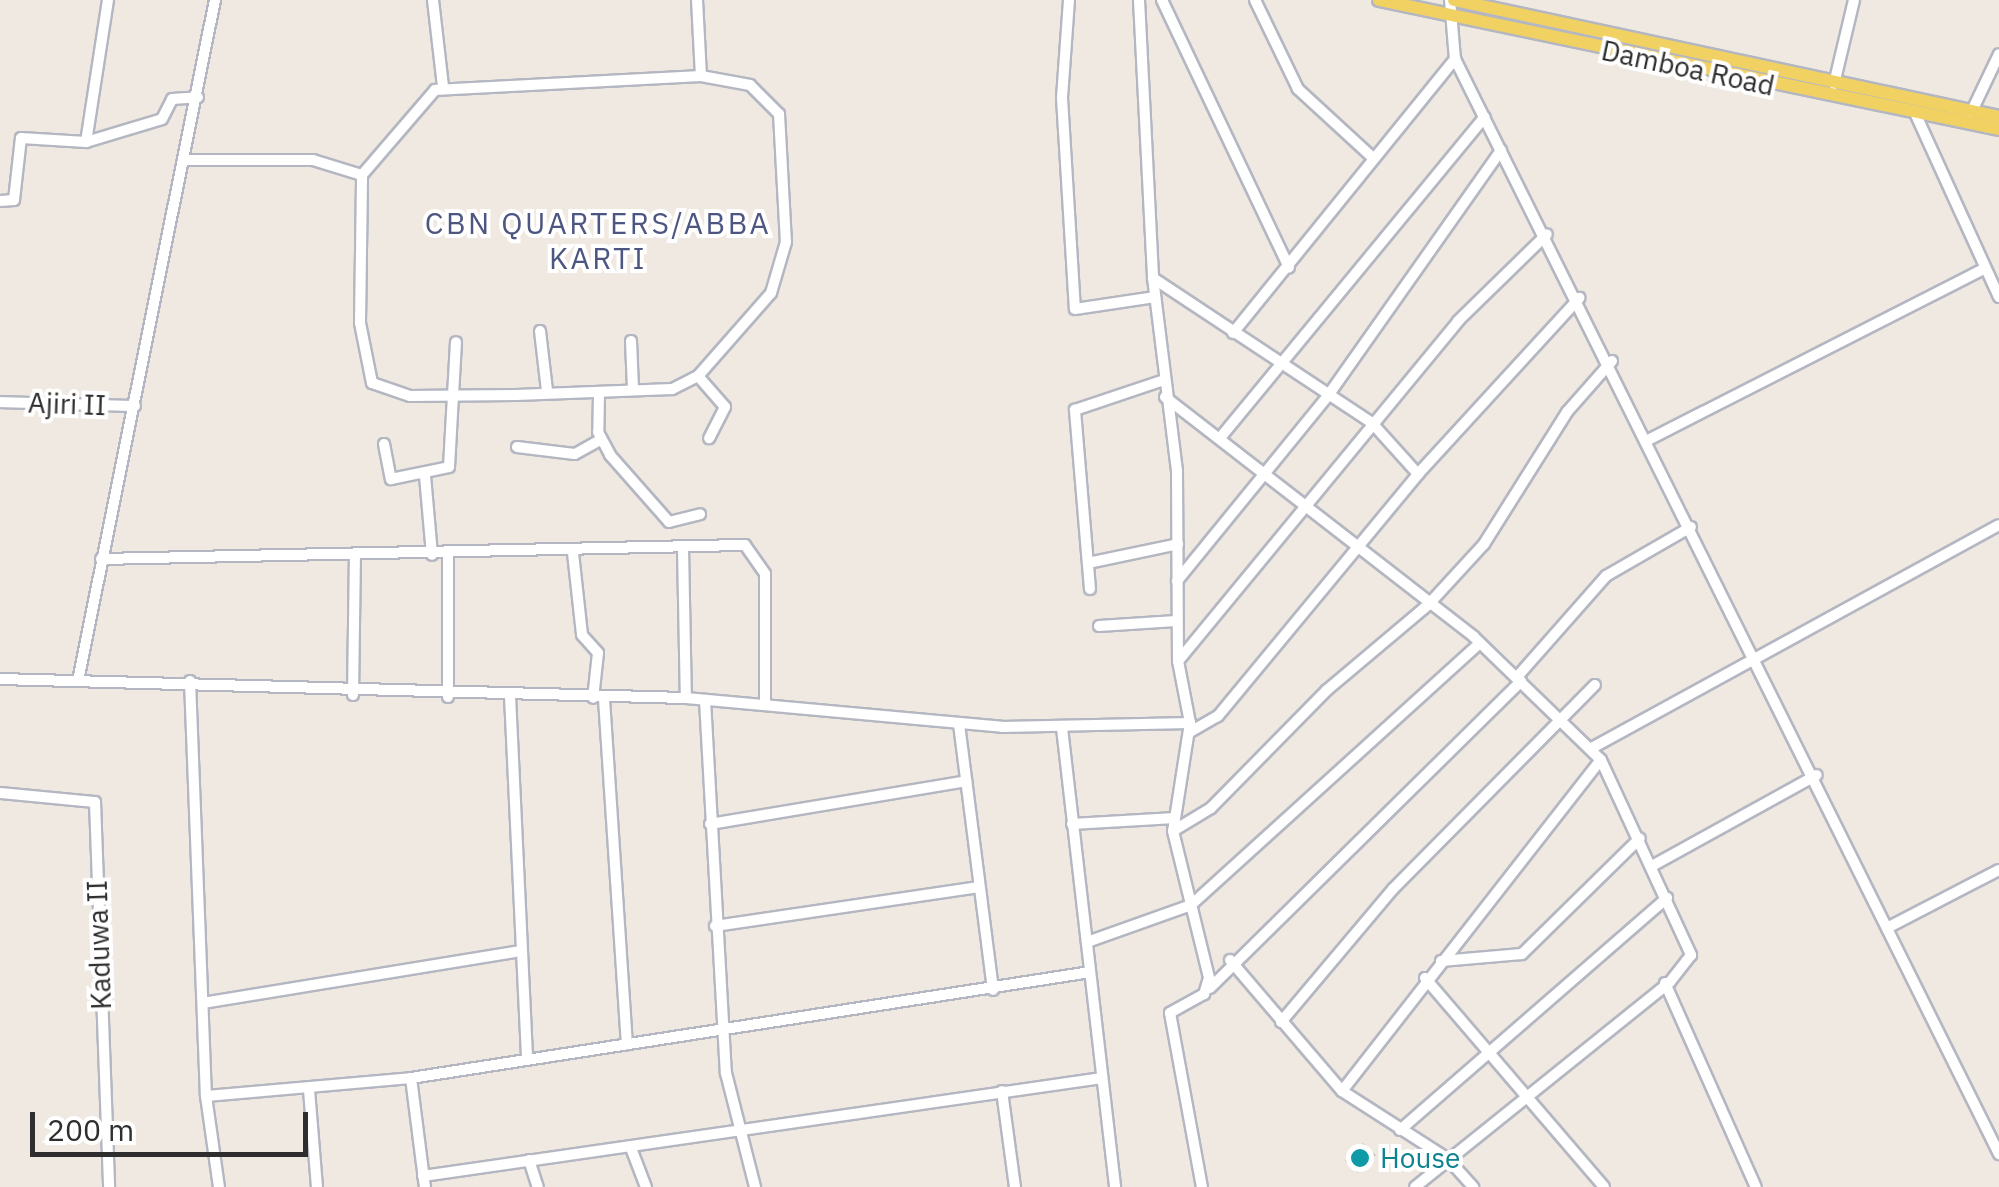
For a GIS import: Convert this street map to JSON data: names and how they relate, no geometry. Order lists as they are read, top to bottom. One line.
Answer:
{"streets":{"main road":["Damboa Road"],"street":["Ajiri II","Kaduwa II"]},"districts":["CBN QUARTERS/ABBA KARTI"],"places":["House"],"scale_bar":"200 m"}
